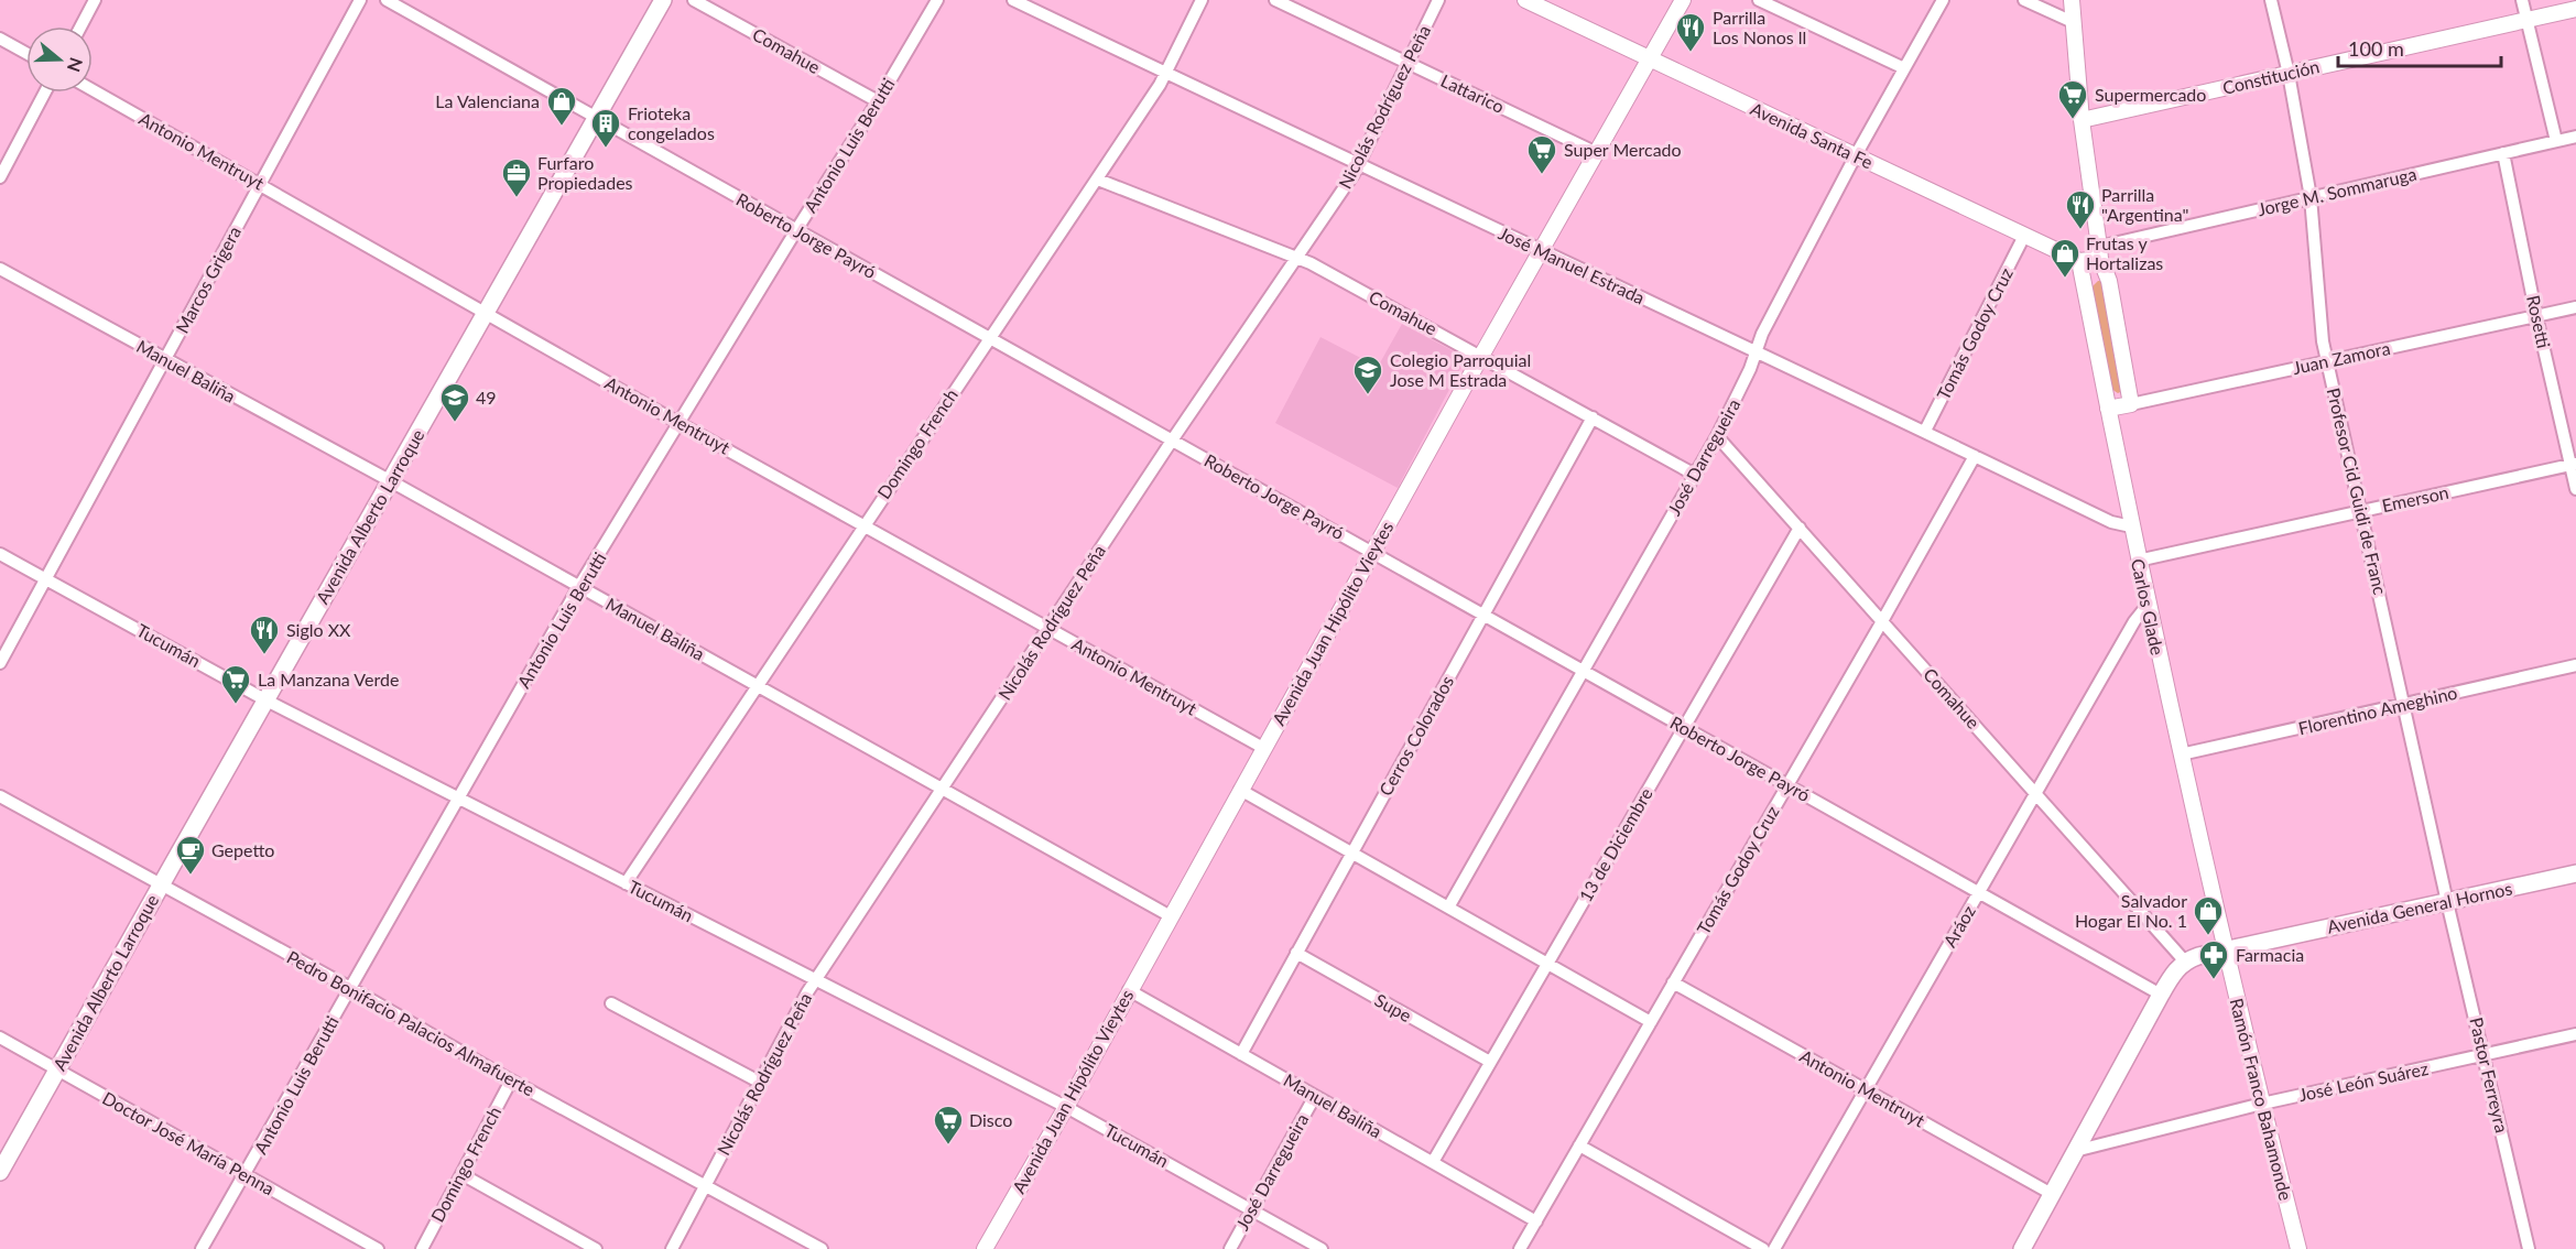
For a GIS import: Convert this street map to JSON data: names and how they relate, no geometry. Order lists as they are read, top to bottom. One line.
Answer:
{"streets":{"main road":["Avenida Alberto Larroque","Avenida General Hornos"],"street":["Comahue","Constitución","Lattarico","Nicolás Rodríguez Peña","Avenida Santa Fe","Antonio Luis Berutti","Antonio Mentruyt","Jorge M. Sommaruga","Roberto Jorge Payró","José Manuel Estrada","Marcos Grigera","Rosetti","Tomás Godoy Cruz","Juan Zamora","Manuel Baliña","Domingo French","José Darregueira","Profesor Cid Guidi de Franc","Emerson","Carlos Glade","Avenida Juan Hipólito Vieytes","Tucumán","Florentino Ameghino","Cerros Colorados","13 de Diciembre","Aráoz","Supe","Pedro Bonifacio Palacios Almafuerte","Pastor Ferreyra","José León Suárez","Ramón Franco Bahamonde","Doctor José María Penna"]},"crossings":[["Comahue","Nicolás Rodríguez Peña"],["Comahue","Antonio Luis Berutti"],["Comahue","Tomás Godoy Cruz"],["Comahue","Domingo French"],["Comahue","José Darregueira"],["Comahue","Avenida Juan Hipólito Vieytes"],["Comahue","Cerros Colorados"],["Comahue","13 de Diciembre"],["Comahue","Avenida General Hornos"],["Comahue","Aráoz"],["Constitución","Profesor Cid Guidi de Franc"],["Lattarico","Nicolás Rodríguez Peña"],["Lattarico","Avenida Juan Hipólito Vieytes"],["Nicolás Rodríguez Peña","Antonio Mentruyt"],["Nicolás Rodríguez Peña","Roberto Jorge Payró"],["Nicolás Rodríguez Peña","José Manuel Estrada"],["Nicolás Rodríguez Peña","Manuel Baliña"],["Nicolás Rodríguez Peña","Tucumán"],["Nicolás Rodríguez Peña","Pedro Bonifacio Palacios Almafuerte"],["Avenida Santa Fe","Tomás Godoy Cruz"],["Avenida Santa Fe","José Darregueira"],["Avenida Santa Fe","Carlos Glade"],["Avenida Santa Fe","Avenida Juan Hipólito Vieytes"],["Antonio Luis Berutti","Antonio Mentruyt"],["Antonio Luis Berutti","Roberto Jorge Payró"],["Antonio Luis Berutti","Manuel Baliña"],["Antonio Luis Berutti","Tucumán"],["Antonio Luis Berutti","Pedro Bonifacio Palacios Almafuerte"],["Antonio Luis Berutti","Doctor José María Penna"],["Antonio Mentruyt","Marcos Grigera"],["Antonio Mentruyt","Tomás Godoy Cruz"],["Antonio Mentruyt","Domingo French"],["Antonio Mentruyt","Avenida Alberto Larroque"],["Antonio Mentruyt","Avenida Juan Hipólito Vieytes"],["Antonio Mentruyt","Aráoz"],["Jorge M. Sommaruga","Rosetti"],["Jorge M. Sommaruga","Profesor Cid Guidi de Franc"],["Roberto Jorge Payró","Tomás Godoy Cruz"],["Roberto Jorge Payró","Domingo French"],["Roberto Jorge Payró","José Darregueira"],["Roberto Jorge Payró","Avenida Alberto Larroque"],["Roberto Jorge Payró","Avenida Juan Hipólito Vieytes"],["Roberto Jorge Payró","Cerros Colorados"],["Roberto Jorge Payró","13 de Diciembre"],["Roberto Jorge Payró","Aráoz"],["José Manuel Estrada","Tomás Godoy Cruz"],["José Manuel Estrada","Domingo French"],["José Manuel Estrada","José Darregueira"],["José Manuel Estrada","Carlos Glade"],["José Manuel Estrada","Avenida Juan Hipólito Vieytes"],["Marcos Grigera","Manuel Baliña"],["Marcos Grigera","Tucumán"],["Rosetti","Juan Zamora"],["Rosetti","Emerson"],["Tomás Godoy Cruz","Manuel Baliña"],["Juan Zamora","Profesor Cid Guidi de Franc"],["Juan Zamora","Carlos Glade"],["Manuel Baliña","Domingo French"],["Manuel Baliña","José Darregueira"],["Manuel Baliña","Avenida Alberto Larroque"],["Manuel Baliña","Avenida Juan Hipólito Vieytes"],["Manuel Baliña","Cerros Colorados"],["Manuel Baliña","13 de Diciembre"],["Domingo French","Tucumán"],["Domingo French","Pedro Bonifacio Palacios Almafuerte"],["José Darregueira","Tucumán"],["Profesor Cid Guidi de Franc","Emerson"],["Profesor Cid Guidi de Franc","Florentino Ameghino"],["Profesor Cid Guidi de Franc","Avenida General Hornos"],["Profesor Cid Guidi de Franc","Pastor Ferreyra"],["Emerson","Carlos Glade"],["Avenida Alberto Larroque","Tucumán"],["Avenida Alberto Larroque","Pedro Bonifacio Palacios Almafuerte"],["Avenida Alberto Larroque","Doctor José María Penna"],["Carlos Glade","Florentino Ameghino"],["Carlos Glade","Avenida General Hornos"],["Carlos Glade","Aráoz"],["Carlos Glade","Ramón Franco Bahamonde"],["Avenida Juan Hipólito Vieytes","Tucumán"],["Cerros Colorados","Supe"],["13 de Diciembre","Supe"],["Avenida General Hornos","Pastor Ferreyra"],["Avenida General Hornos","Ramón Franco Bahamonde"],["Pastor Ferreyra","José León Suárez"],["José León Suárez","Ramón Franco Bahamonde"]],"places":{"restaurant":["Parrilla Los Nonos ll","Parrilla \"Argentina\"","Siglo XX"],"supermarket":["Supermercado","Super Mercado","La Manzana Verde","Disco"],"shop":["La Valenciana","Frutas y Hortalizas","Salvador Hogar El No. 1"],"building":["Frioteka congelados"],"office":["Furfaro Propiedades"],"school or university":["Colegio Parroquial Jose M Estrada","49"],"cafe":["Gepetto"],"pharmacy":["Farmacia"]},"scale_bar":"100 m","north":"right"}
